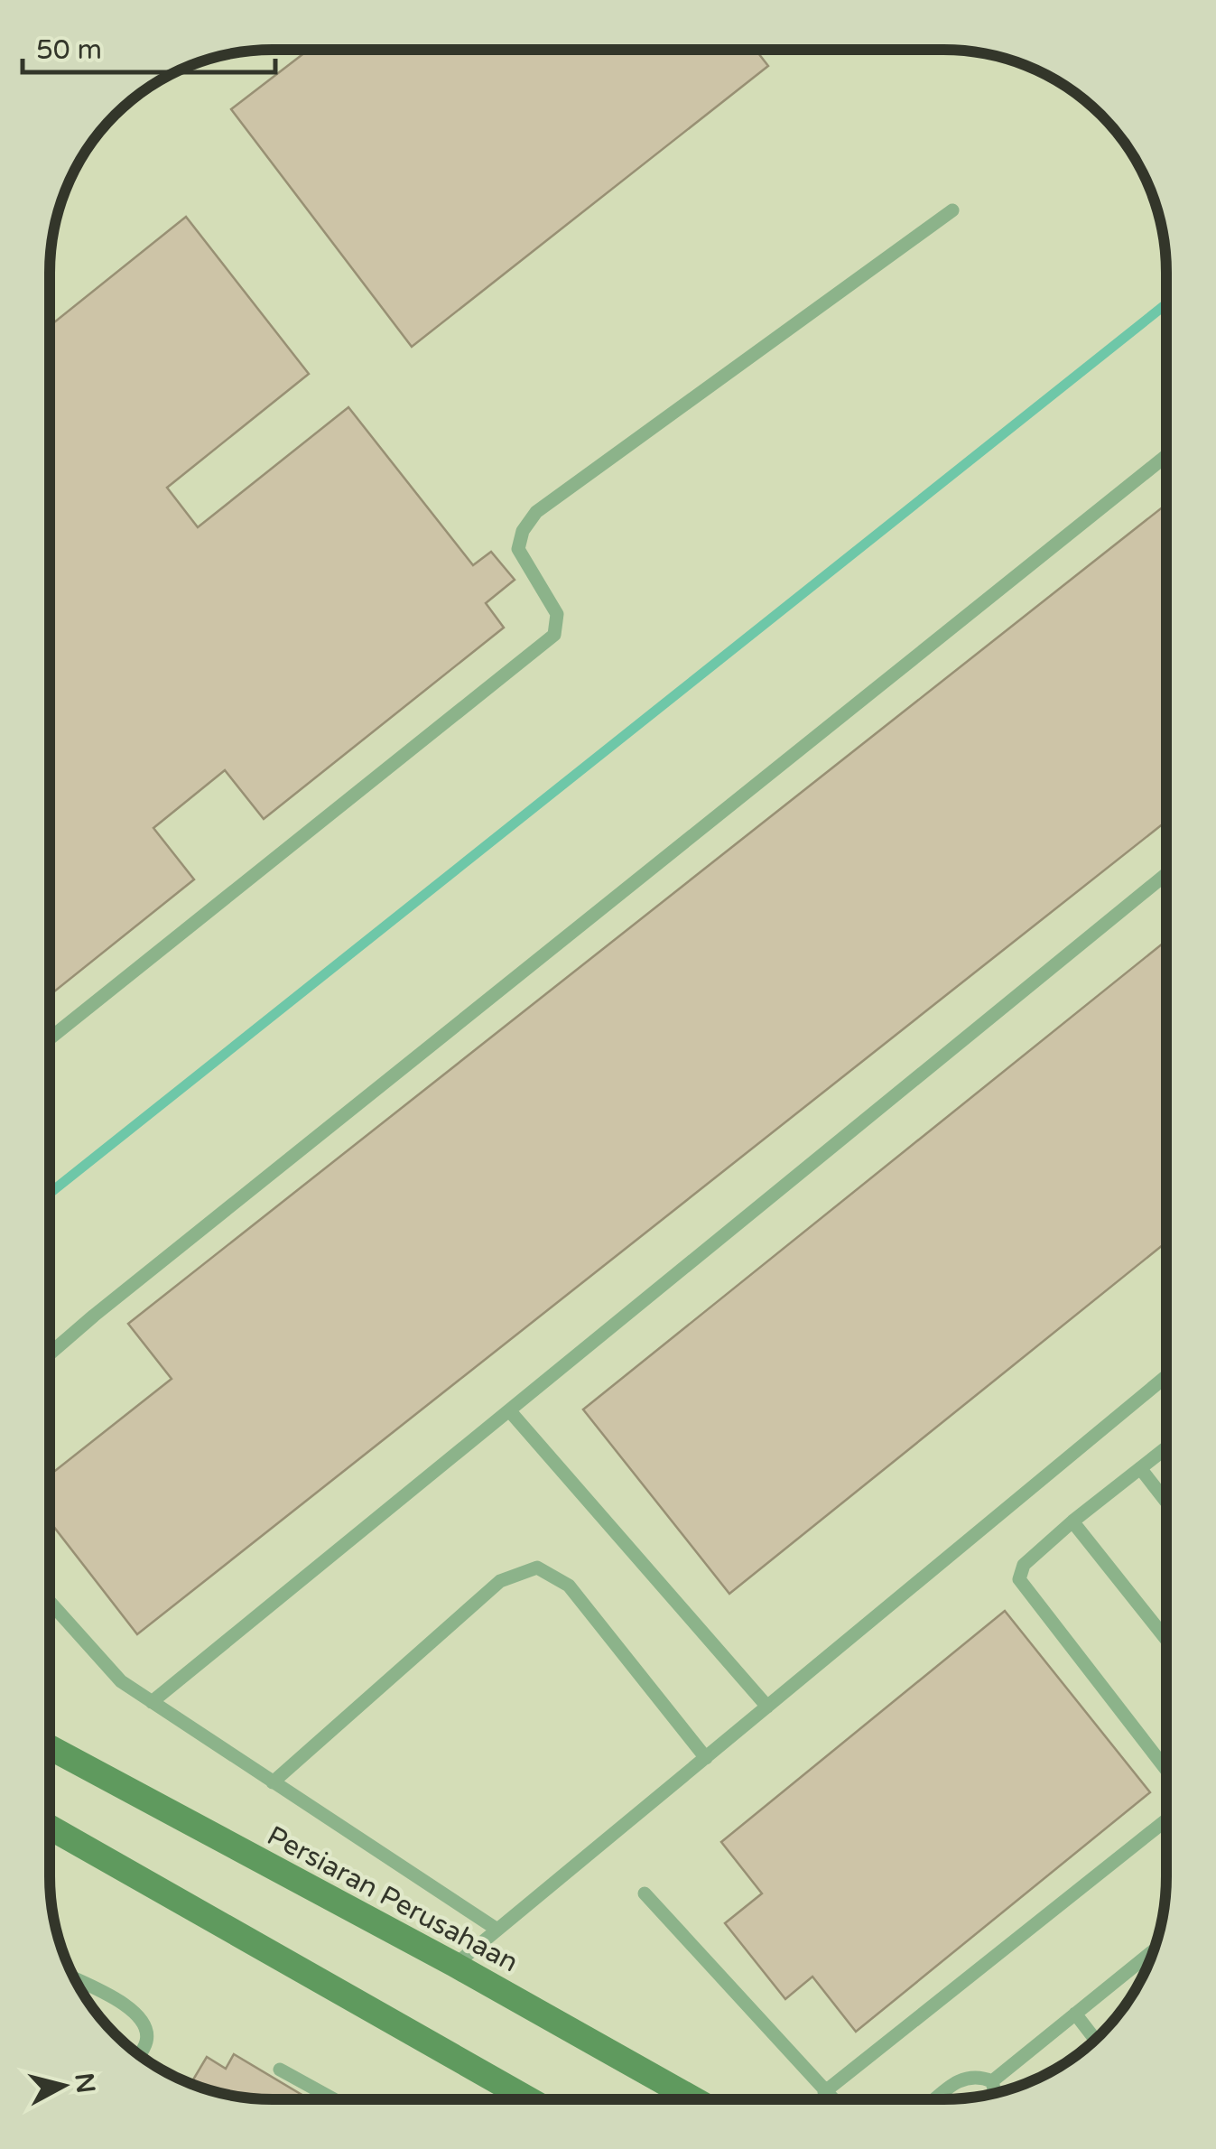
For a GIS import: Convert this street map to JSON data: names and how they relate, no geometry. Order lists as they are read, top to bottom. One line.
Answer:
{"streets":{"main road":["Persiaran Perusahaan"]},"scale_bar":"50 m","north":"right"}
